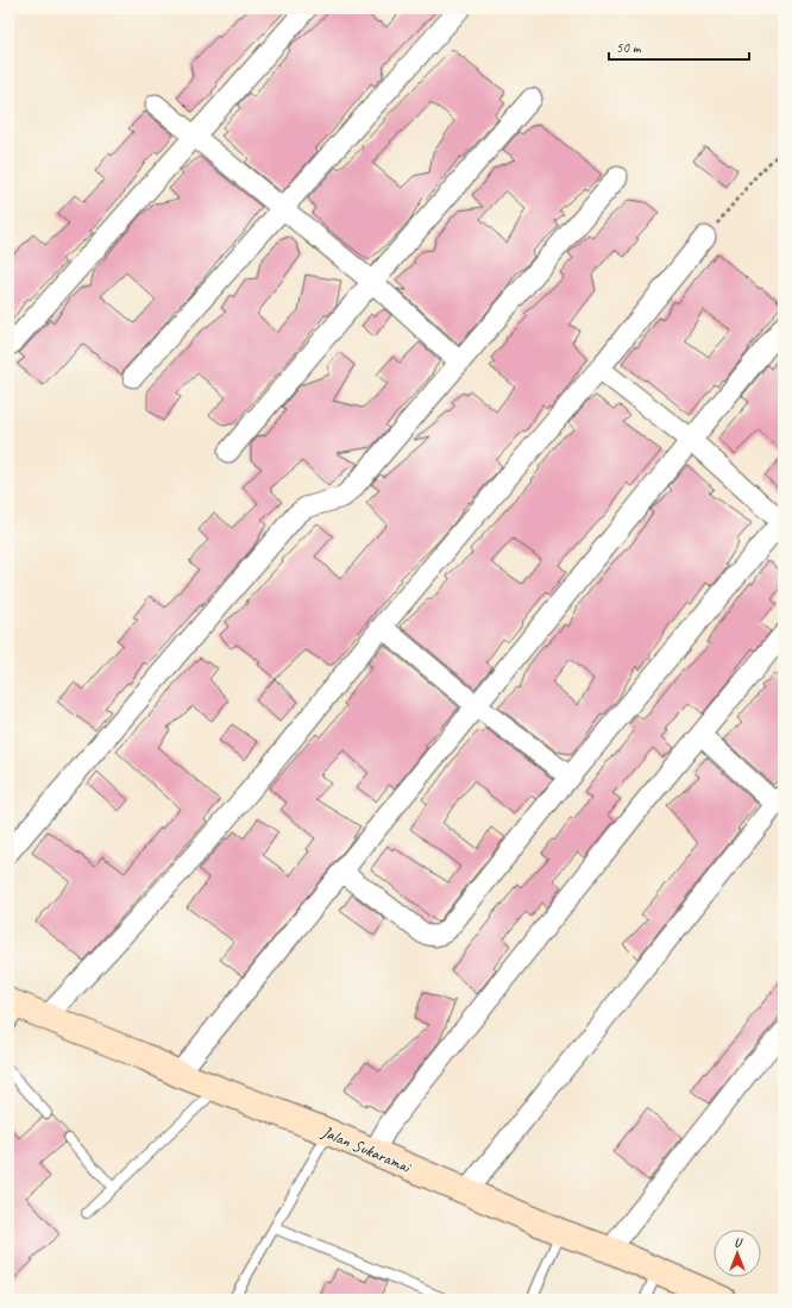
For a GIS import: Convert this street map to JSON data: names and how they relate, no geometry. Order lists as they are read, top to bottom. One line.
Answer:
{"streets":{"street":["Jalan Sukaramai"]},"scale_bar":"50 m","north":"top"}
